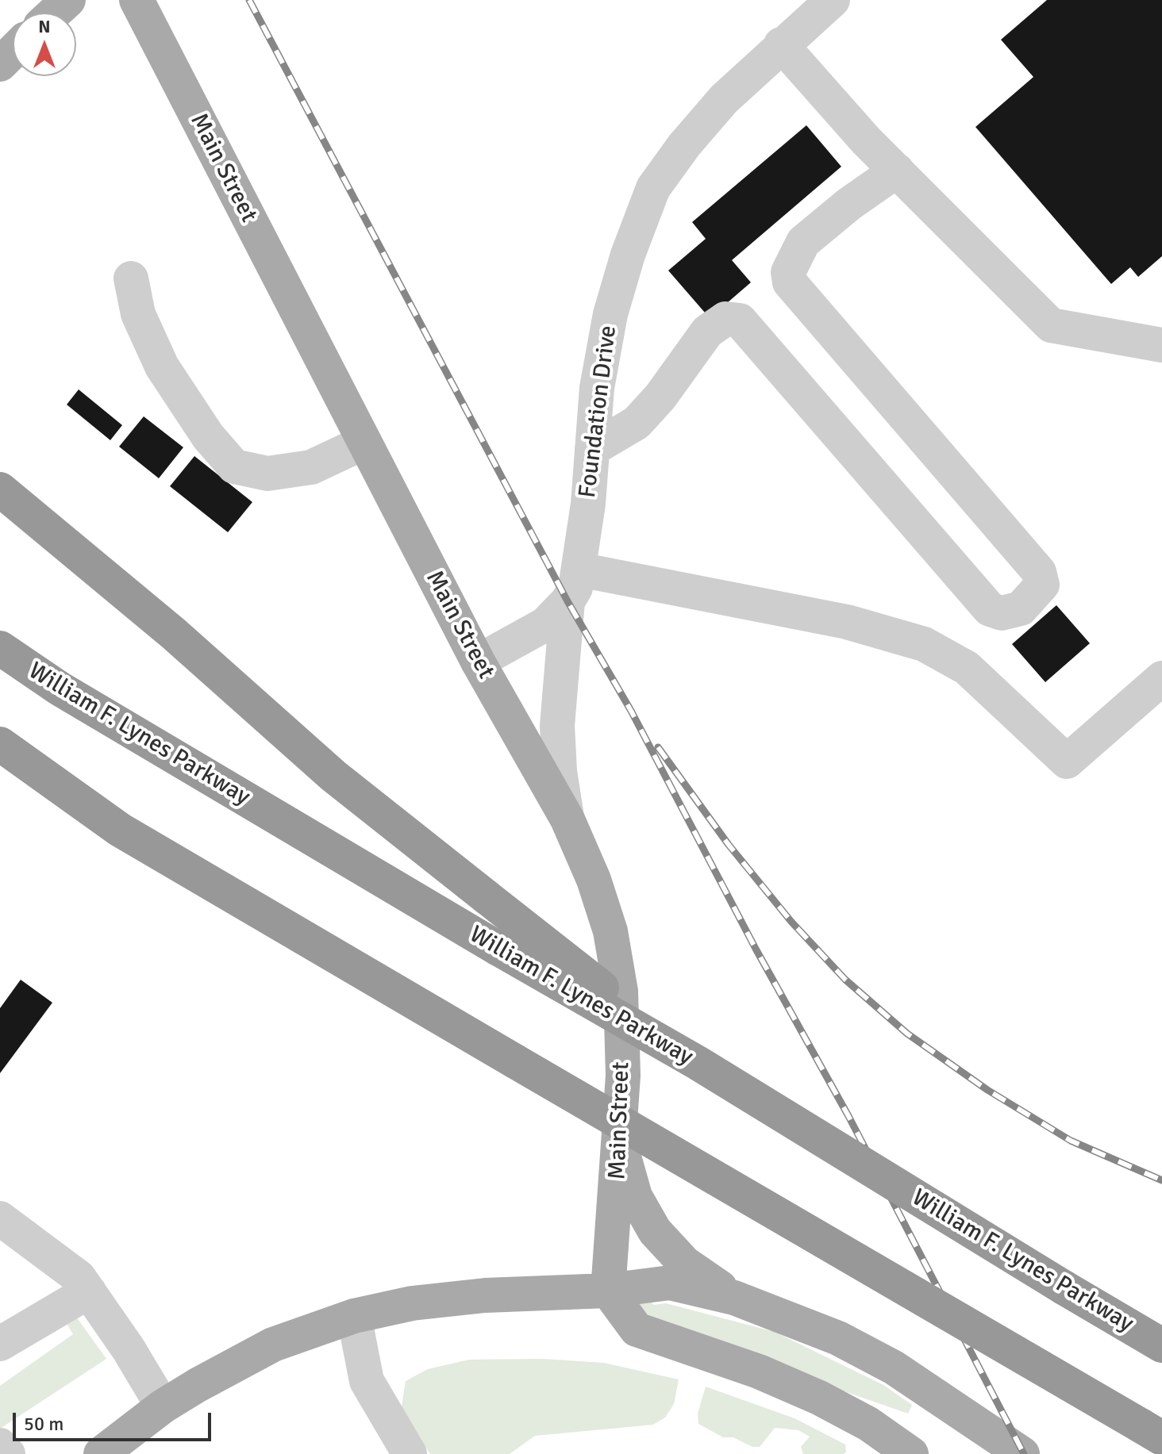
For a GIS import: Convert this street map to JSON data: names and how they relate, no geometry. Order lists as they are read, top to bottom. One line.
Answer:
{"streets":{"highway":["William F. Lynes Parkway"],"main road":["Main Street"],"street":["Foundation Drive"]},"crossings":[["Main Street","Foundation Drive"]],"scale_bar":"50 m","north":"top"}
